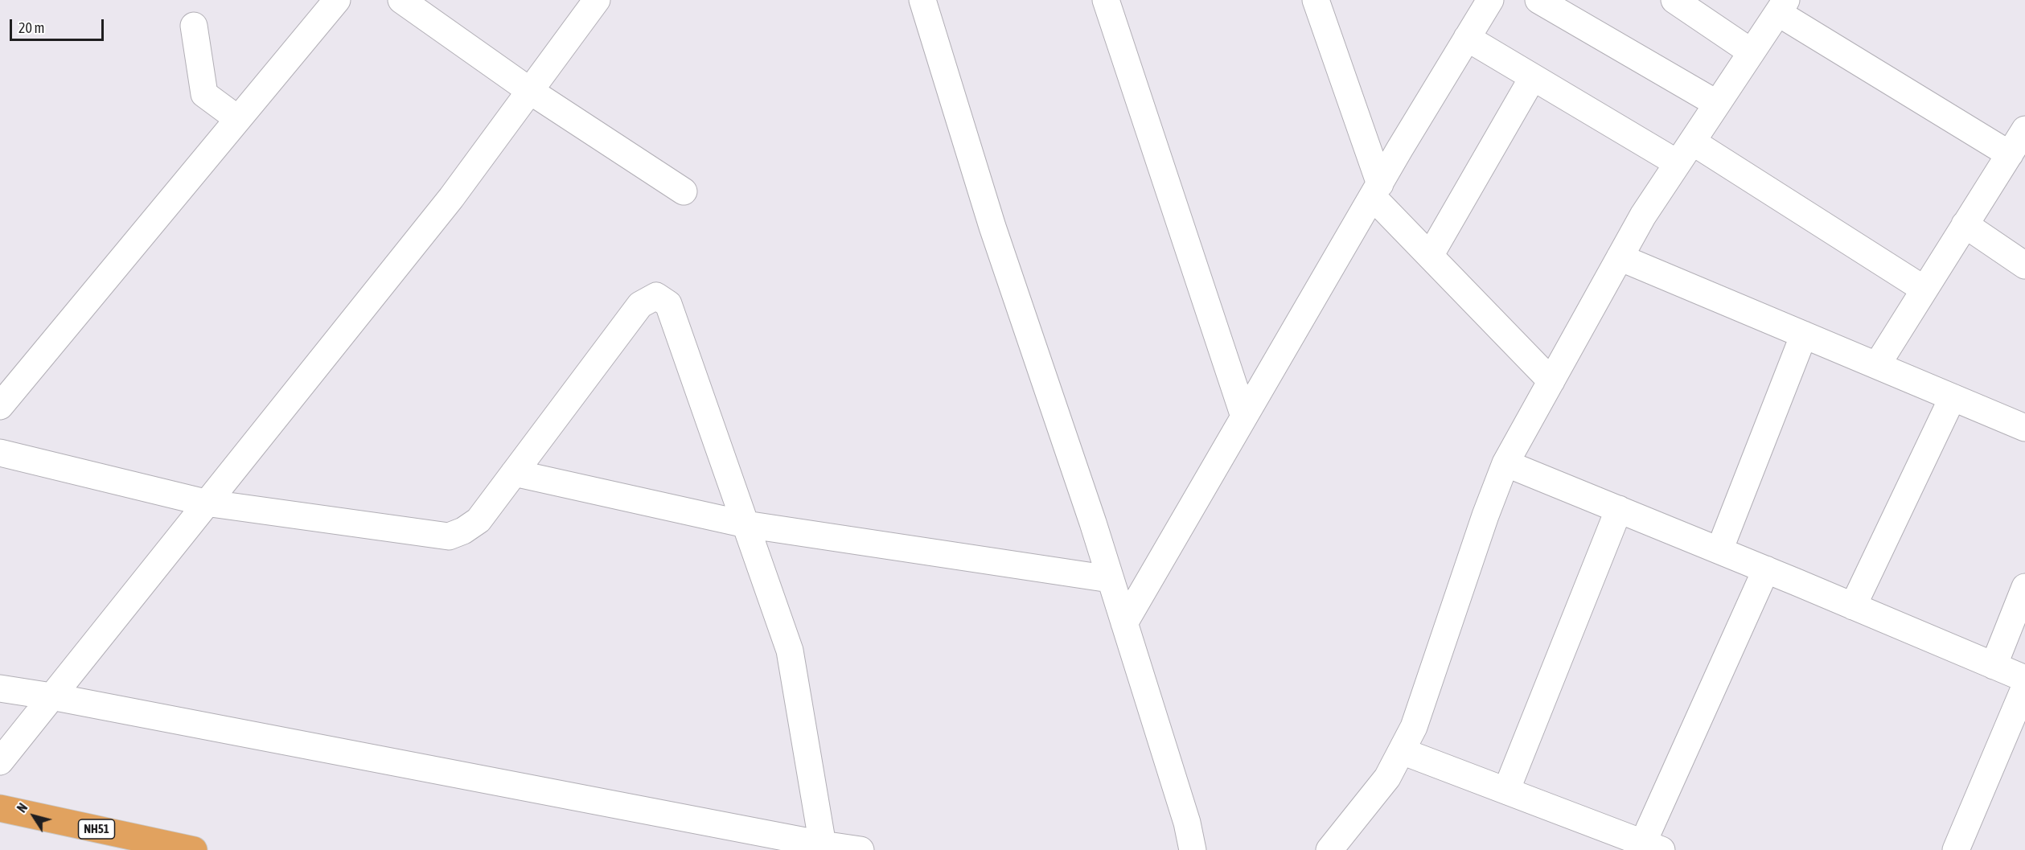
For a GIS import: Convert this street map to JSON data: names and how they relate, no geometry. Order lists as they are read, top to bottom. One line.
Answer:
{"streets":{"highway":["NH51"]},"scale_bar":"20 m","north":"top left"}
